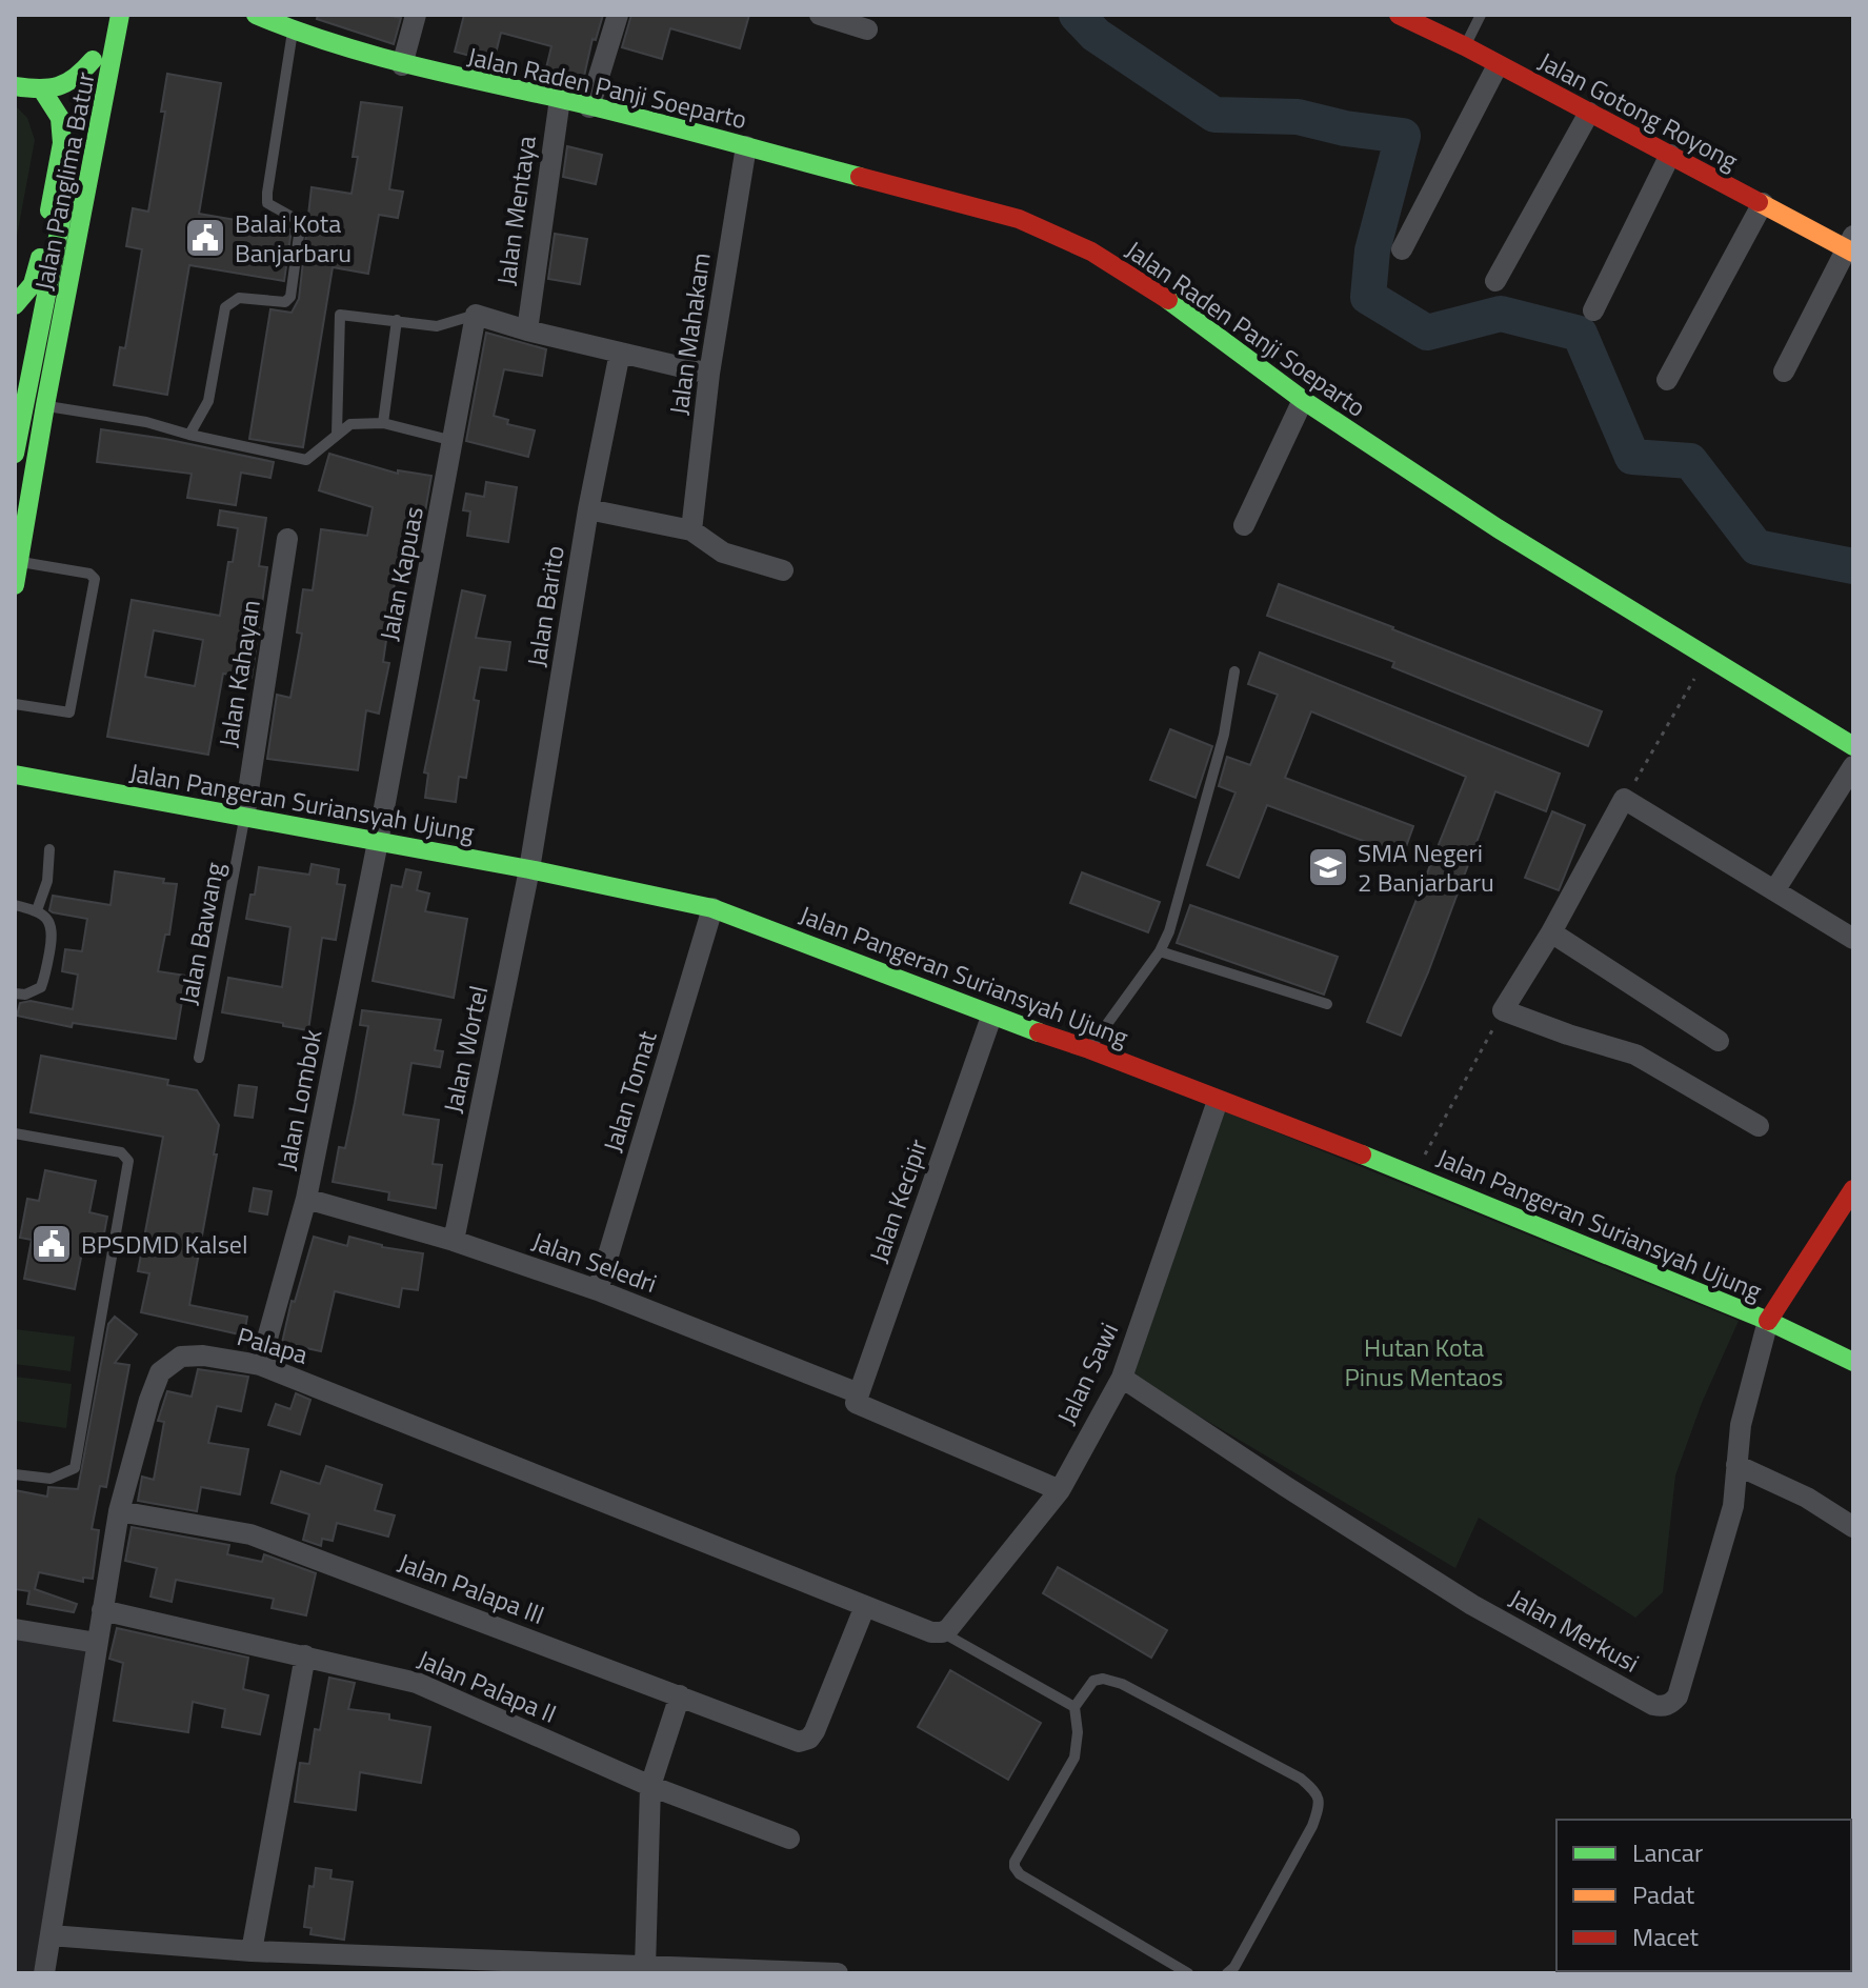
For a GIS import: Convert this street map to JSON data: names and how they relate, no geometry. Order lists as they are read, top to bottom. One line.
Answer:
{"streets":{"main road":["Jalan Raden Panji Soeparto","Jalan Gotong Royong","Jalan Panglima Batur","Jalan Pangeran Suriansyah Ujung"],"street":["Jalan Mentaya","Jalan Mahakam","Jalan Kapuas","Jalan Barito","Jalan Kahayan","Jalan Wortel","Jalan Tomat","Jalan Lombok","Jalan Kecipir","Jalan Seledri","Palapa","Jalan Sawi","Jalan Palapa III","Jalan Merkusi","Jalan Palapa II"],"lane":["Jalan Bawang"]},"crossings":[["Jalan Raden Panji Soeparto","Jalan Mentaya"],["Jalan Raden Panji Soeparto","Jalan Mahakam"],["Jalan Kapuas","Jalan Pangeran Suriansyah Ujung"],["Jalan Kapuas","Jalan Lombok"],["Jalan Barito","Jalan Pangeran Suriansyah Ujung"],["Jalan Barito","Jalan Wortel"],["Jalan Kahayan","Jalan Pangeran Suriansyah Ujung"],["Jalan Kahayan","Jalan Bawang"],["Jalan Pangeran Suriansyah Ujung","Jalan Bawang"],["Jalan Pangeran Suriansyah Ujung","Jalan Wortel"],["Jalan Pangeran Suriansyah Ujung","Jalan Tomat"],["Jalan Pangeran Suriansyah Ujung","Jalan Lombok"],["Jalan Pangeran Suriansyah Ujung","Jalan Kecipir"],["Jalan Pangeran Suriansyah Ujung","Jalan Sawi"],["Jalan Pangeran Suriansyah Ujung","Jalan Merkusi"],["Jalan Wortel","Jalan Seledri"],["Jalan Tomat","Jalan Seledri"],["Jalan Lombok","Jalan Seledri"],["Jalan Lombok","Palapa"],["Jalan Kecipir","Jalan Seledri"],["Jalan Seledri","Jalan Sawi"],["Palapa","Jalan Sawi"],["Palapa","Jalan Palapa III"],["Palapa","Jalan Palapa II"],["Jalan Sawi","Jalan Merkusi"]],"parks":["Hutan Kota Pinus Mentaos"],"places":{"public building":["Balai Kota Banjarbaru","BPSDMD Kalsel"],"school or university":["SMA Negeri 2 Banjarbaru"]},"legend":["Lancar","Padat","Macet"]}
